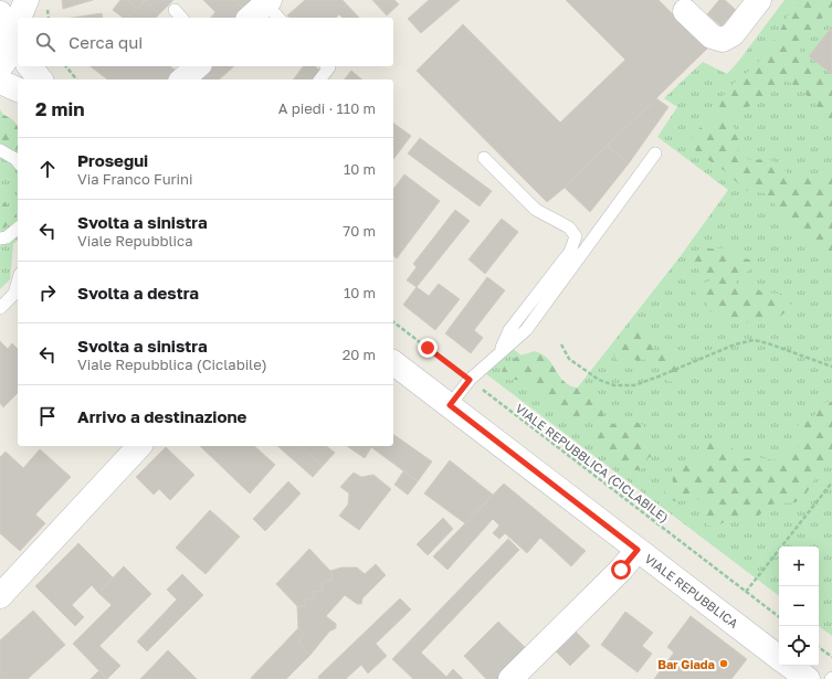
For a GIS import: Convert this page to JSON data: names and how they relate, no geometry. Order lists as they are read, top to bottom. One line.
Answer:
{"streets":{"main road":["VIALE REPUBBLICA"],"path":["VIALE REPUBBLICA (CICLABILE)"]},"places":["Bar Giada"],"page":{"search":"Cerca qui","heading":["2 min","A piedi · 110 m"],"list":[["Prosegui","Via Franco Furini","10 m"],["Svolta a sinistra","Viale Repubblica","70 m"],["Svolta a destra","10 m"],["Svolta a sinistra","Viale Repubblica (Ciclabile)","20 m"],"Arrivo a destinazione"],"map_buttons":["+","−"]}}
